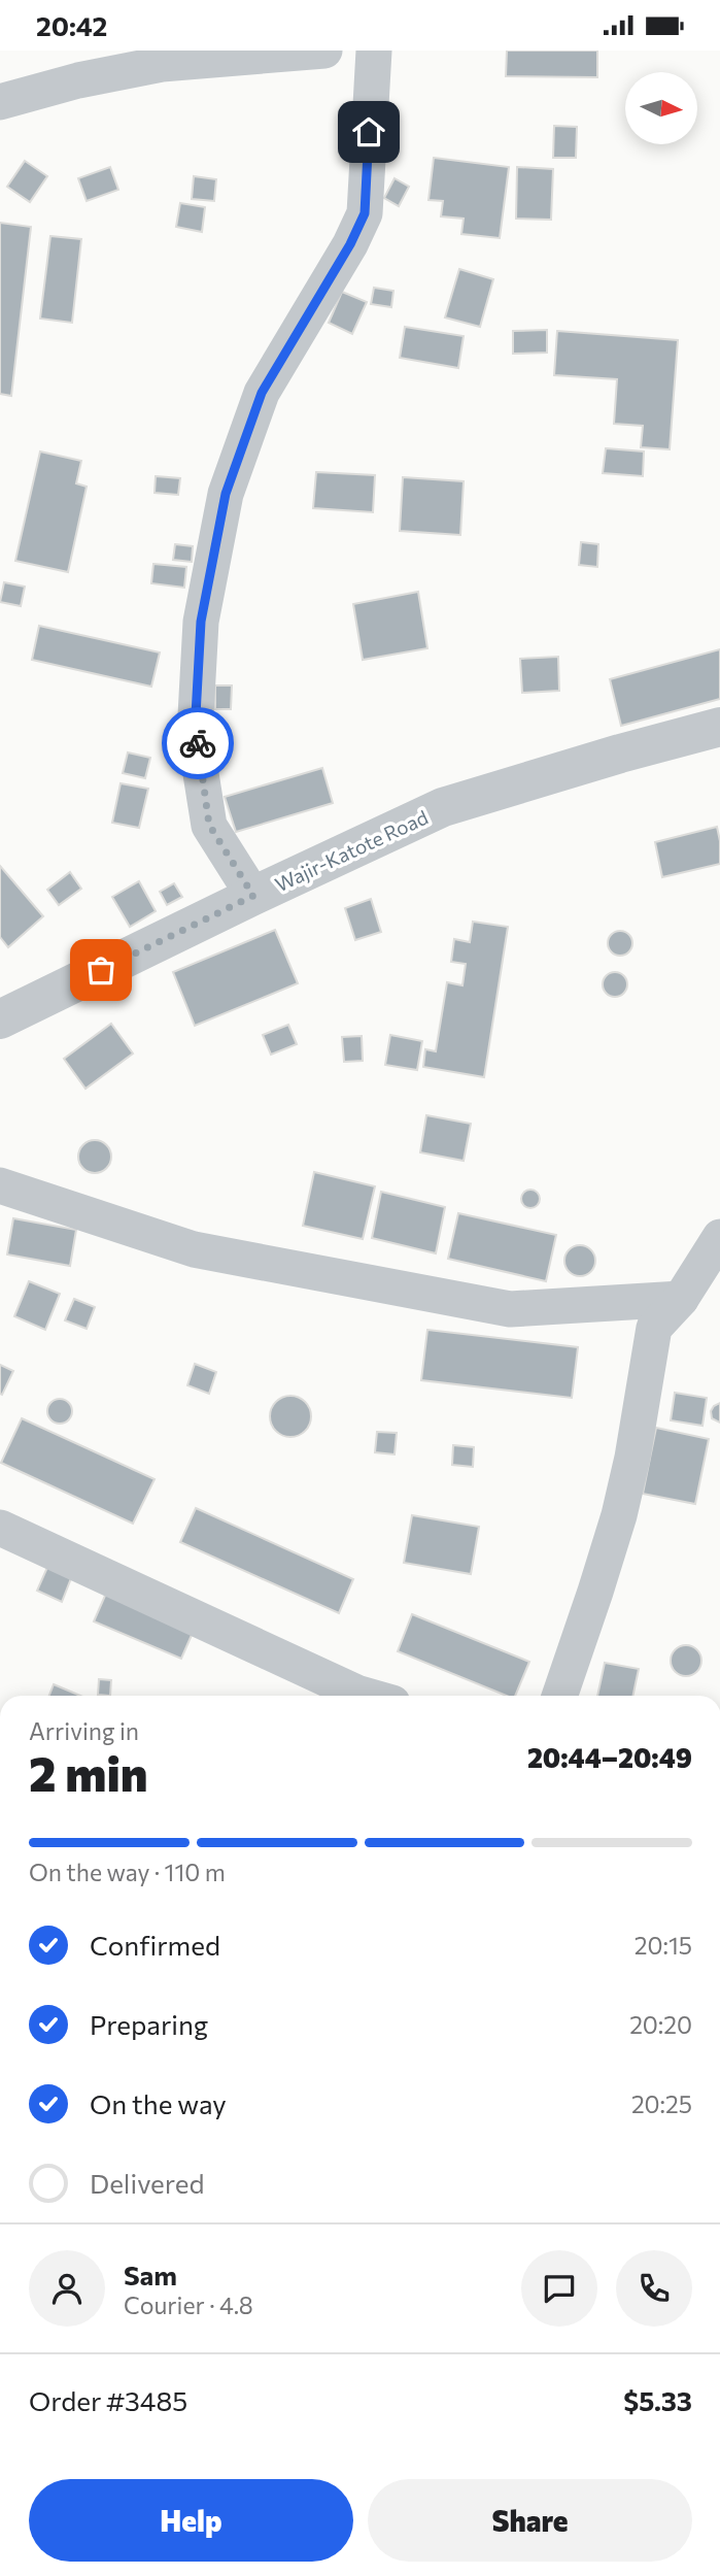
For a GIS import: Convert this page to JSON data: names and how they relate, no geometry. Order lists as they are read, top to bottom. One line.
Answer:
{"streets":{"street":["Wajir-Katote Road"]},"north":"right","page":{"status":"20:42","heading":["2 min","Arriving in","20:44–20:49"],"panel":["Sam","Courier · 4.8","Order #3485","$5.33"],"bar":"On the way · 110 m","list":[["Confirmed","20:15"],["Preparing","20:20"],["On the way","20:25"],"Delivered"],"buttons":["Help","Share"]}}
